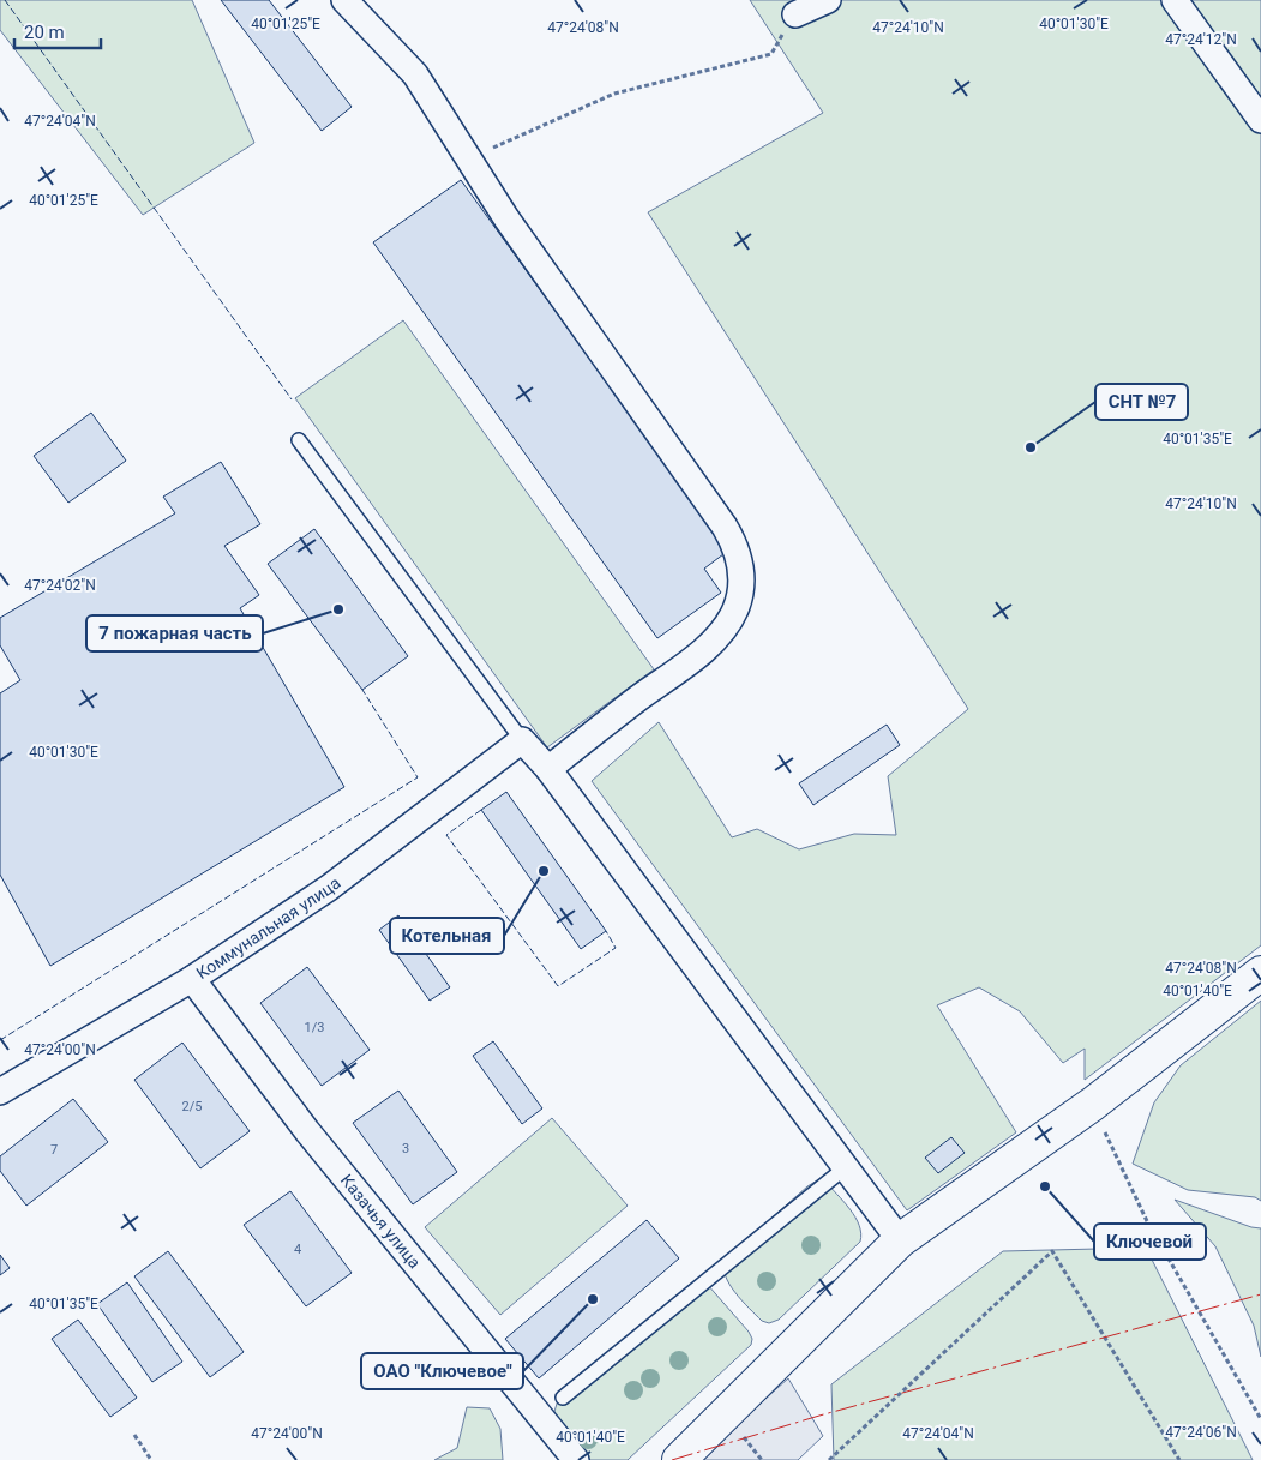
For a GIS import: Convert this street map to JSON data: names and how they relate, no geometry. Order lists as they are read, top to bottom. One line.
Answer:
{"streets":{"street":["Коммунальная улица","Казачья улица"]},"crossings":[["Коммунальная улица","Казачья улица"]],"places":["СНТ №7","7 пожарная часть","Котельная","Ключевой","ОАО \"Ключевое\""],"house_numbers":["1/3","2/5","3","7","4"],"scale_bar":"20 m","coordinates":["40°01'25\"E","40°01'30\"E","47°24'08\"N","47°24'10\"N","47°24'12\"N","47°24'04\"N","40°01'35\"E","47°24'02\"N","40°01'40\"E","47°24'00\"N","47°24'06\"N"]}
